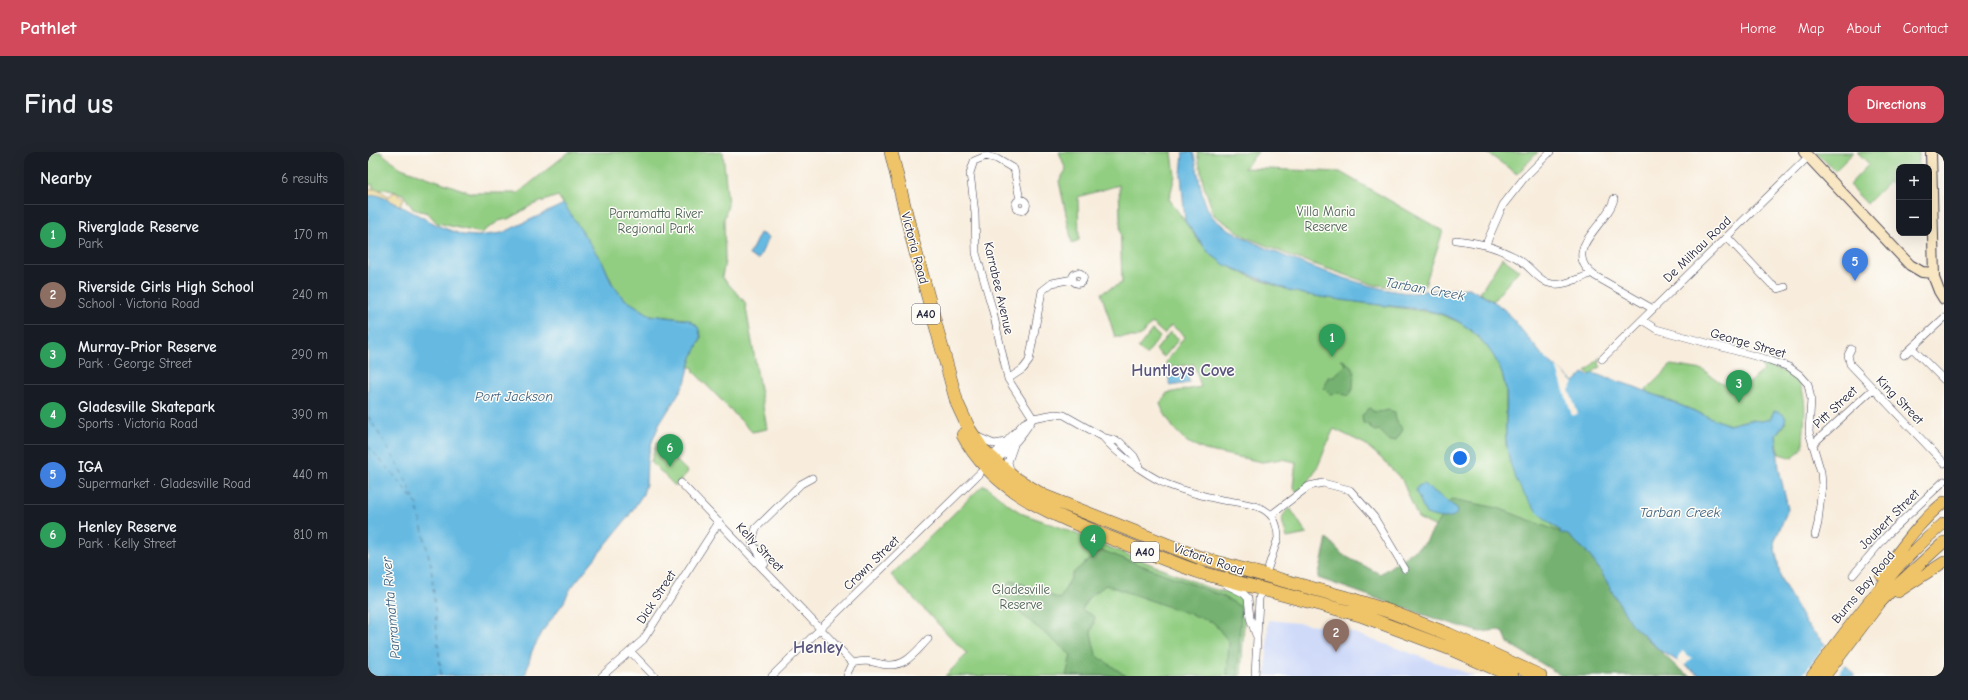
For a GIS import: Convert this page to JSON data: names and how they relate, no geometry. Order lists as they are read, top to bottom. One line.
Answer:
{"streets":{"highway":["Victoria Road","A40"],"main road":["Burns Bay Road"],"street":["De Milhau Road","Karrabee Avenue","George Street","King Street","Pitt Street","Joubert Street","Kelly Street","Crown Street","Dick Street"]},"crossings":[["Victoria Road","Crown Street"],["De Milhau Road","George Street"],["George Street","Pitt Street"],["King Street","Pitt Street"],["Kelly Street","Crown Street"],["Kelly Street","Dick Street"]],"districts":["Huntleys Cove","Henley"],"water":["Tarban Creek","Port Jackson","Parramatta River"],"parks":["Villa Maria Reserve","Parramatta River Regional Park","Gladesville Reserve"],"page":{"header":"Pathlet","nav":["Home","Map","About","Contact"],"buttons":"Directions","title":"Find us","heading":["Nearby","6 results"],"map_buttons":["+","−"],"list":[{"mark":"1","name":"Riverglade Reserve","note":"Park","value":"170 m"},{"mark":"2","name":"Riverside Girls High School","note":"School · Victoria Road","value":"240 m"},{"mark":"3","name":"Murray-Prior Reserve","note":"Park · George Street","value":"290 m"},{"mark":"4","name":"Gladesville Skatepark","note":"Sports · Victoria Road","value":"390 m"},{"mark":"5","name":"IGA","note":"Supermarket · Gladesville Road","value":"440 m"},{"mark":"6","name":"Henley Reserve","note":"Park · Kelly Street","value":"810 m"}],"pins":["5","1","3","6","4","2"]}}
